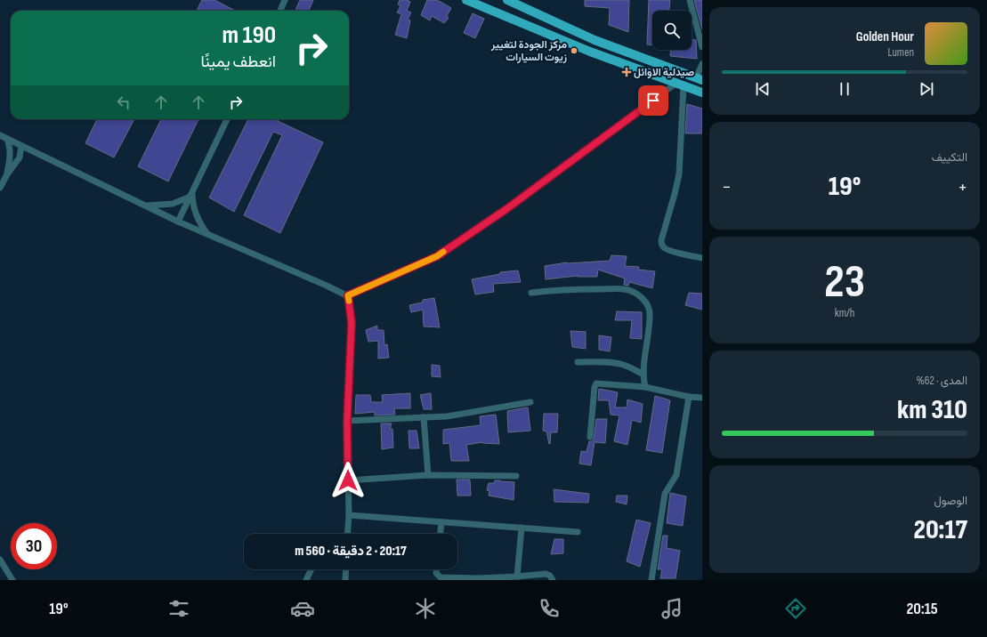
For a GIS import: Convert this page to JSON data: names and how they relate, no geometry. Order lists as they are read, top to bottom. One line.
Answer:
{"places":{"other":["مركز الجودة لتغيير زيوت السيارات"],"health":["صيدلية الاوائل"]},"page":{"turn":["190 m","انعطف يمينًا"],"song":["Golden Hour","Lumen"],"tile":["التكييف",["23","km/h"],["المدى · 62%","310 km"],["الوصول","20:17"]],"heat":["−","19°","+"],"limit":"30","trip":"20:17 · 2 دقيقة · 560 m","tabs":["20:15","19°"]}}
